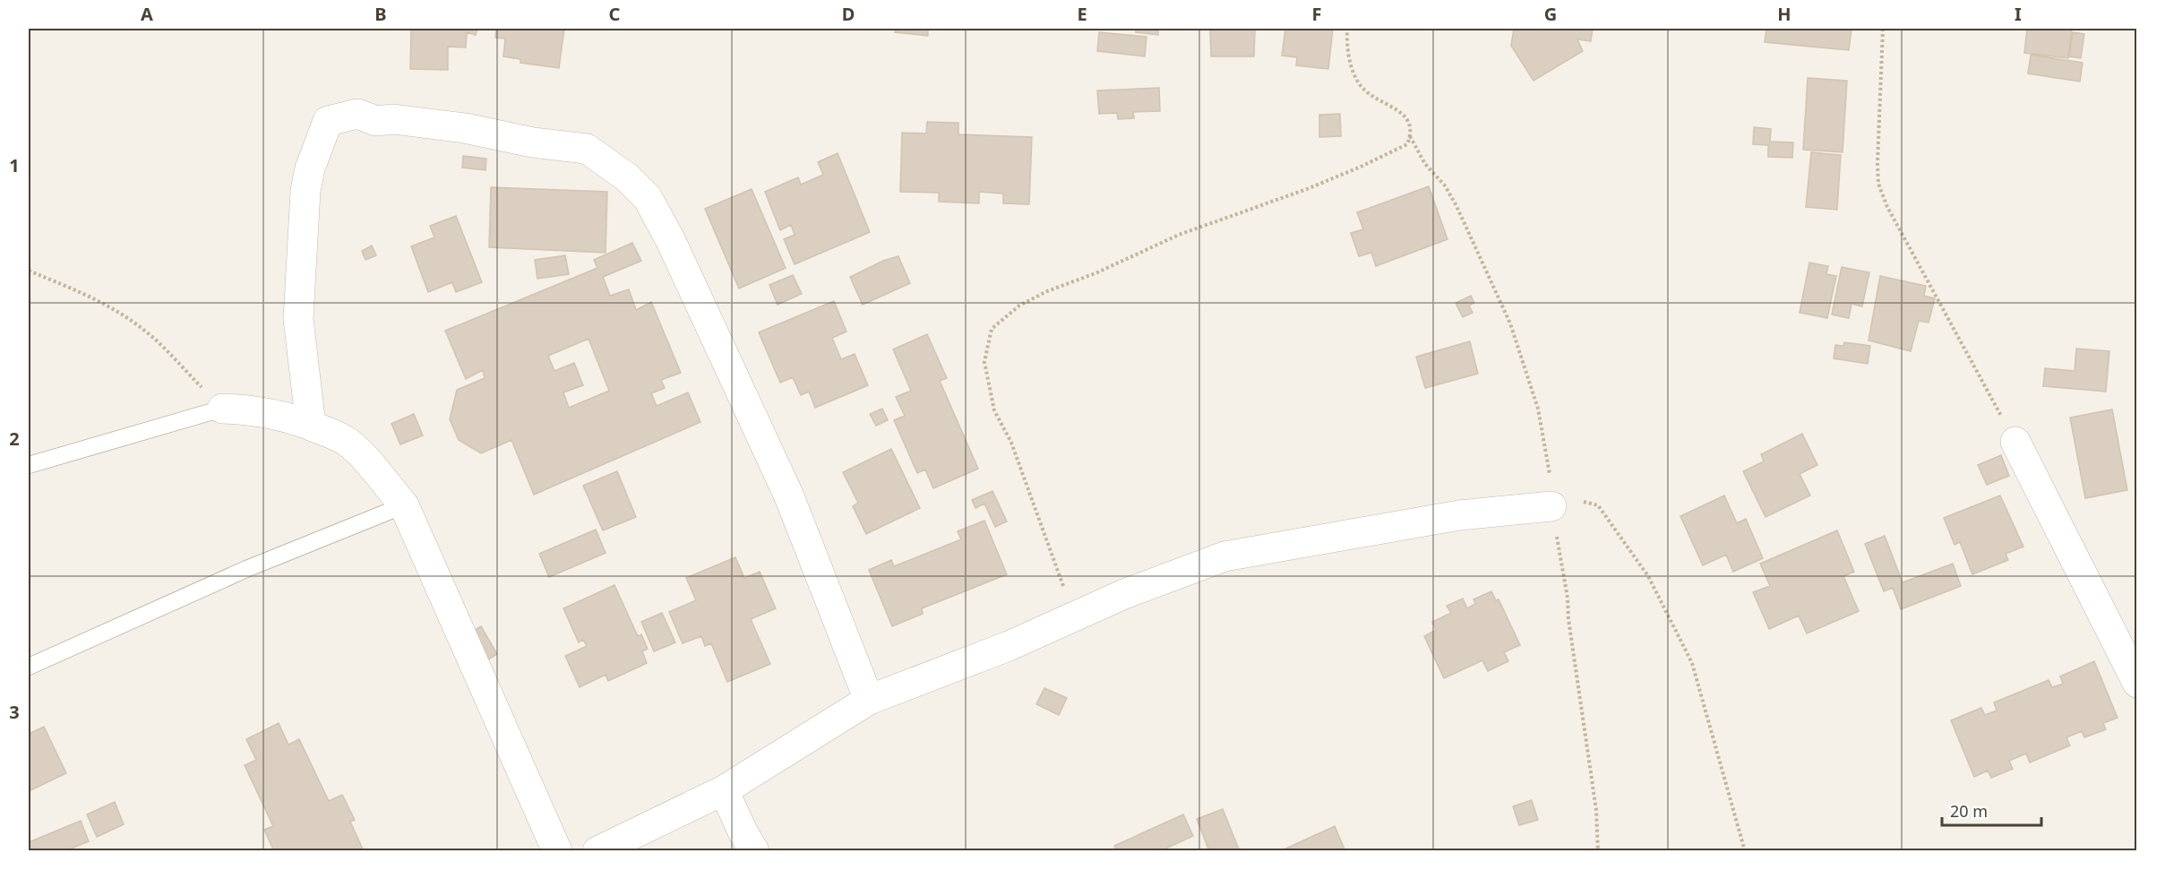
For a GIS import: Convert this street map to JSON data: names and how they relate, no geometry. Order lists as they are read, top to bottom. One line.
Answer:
{"scale_bar":"20 m","grid":{"columns":["A","B","C","D","E","F","G","H","I"],"rows":["1","2","3"]}}
